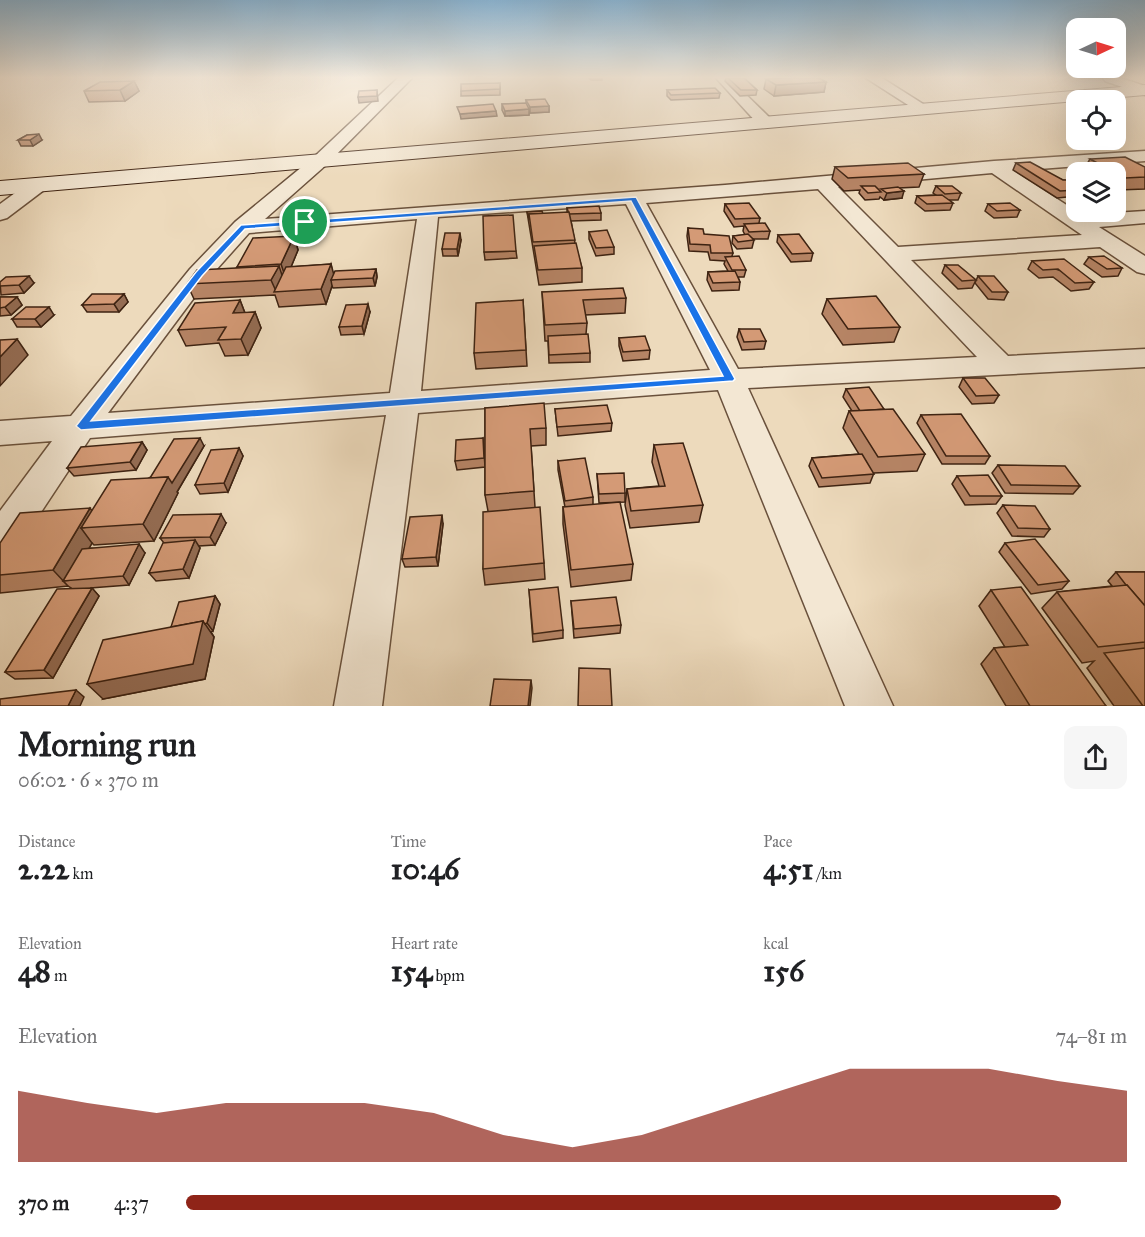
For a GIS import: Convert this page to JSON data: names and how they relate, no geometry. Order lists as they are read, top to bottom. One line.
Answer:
{"north":"right","page":{"heading":["Morning run","06:02 · 6 × 370 m"],"stats":[["Distance","2.22 km"],["Time","10:46"],["Pace","4:51 /km"],["Elevation","48 m"],["Heart rate","154 bpm"],["kcal","156"]],"chart":["Elevation","74–81 m"],"list":[{"name":"370 m","note":"4:37"}]}}
